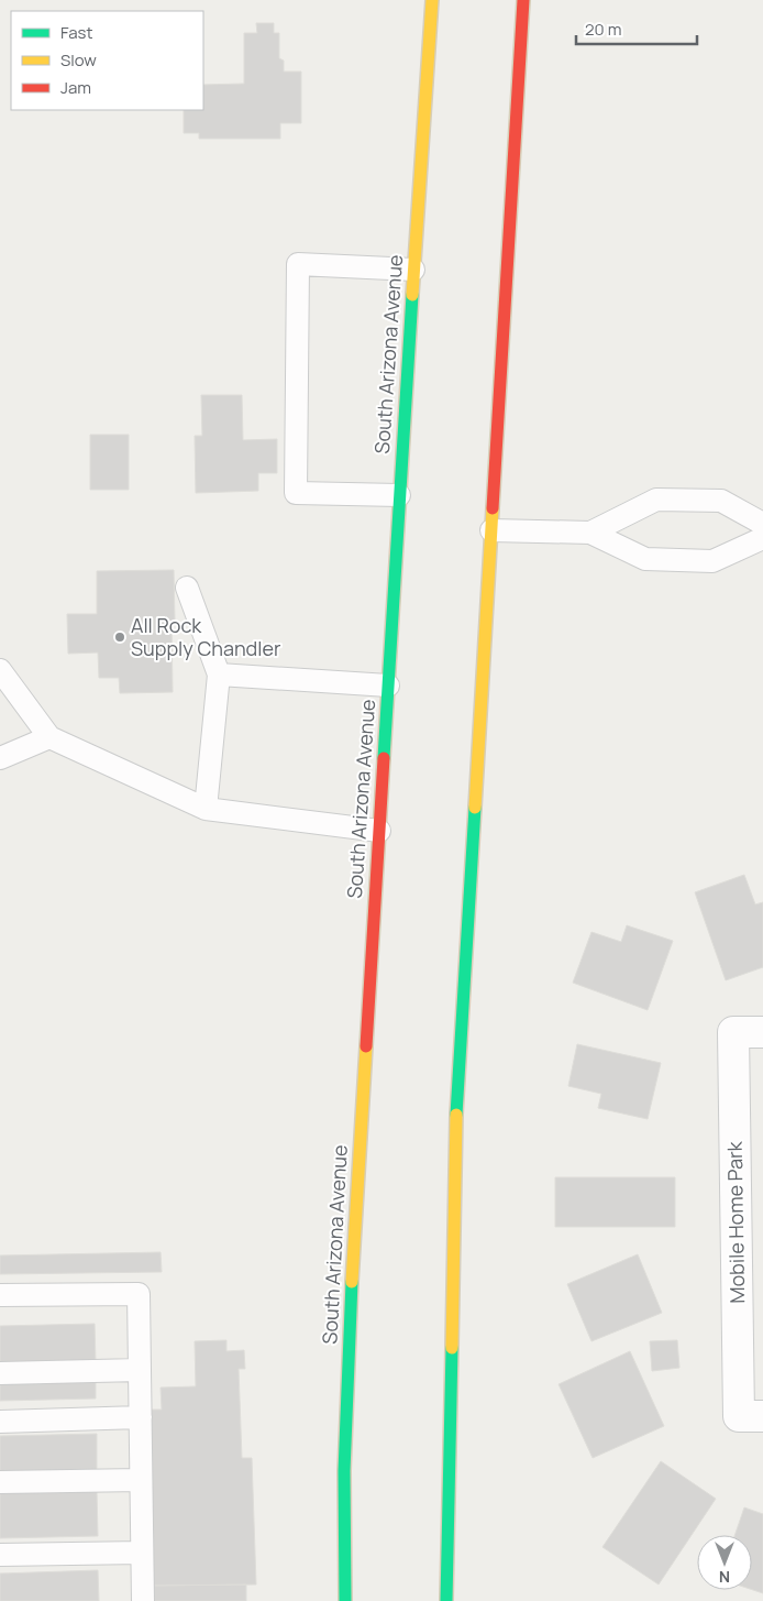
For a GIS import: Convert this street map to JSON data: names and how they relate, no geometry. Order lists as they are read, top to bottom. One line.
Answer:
{"streets":{"main road":["South Arizona Avenue"],"street":["Mobile Home Park"]},"places":["All Rock Supply Chandler"],"legend":["Fast","Slow","Jam"],"scale_bar":"20 m","north":"bottom"}
